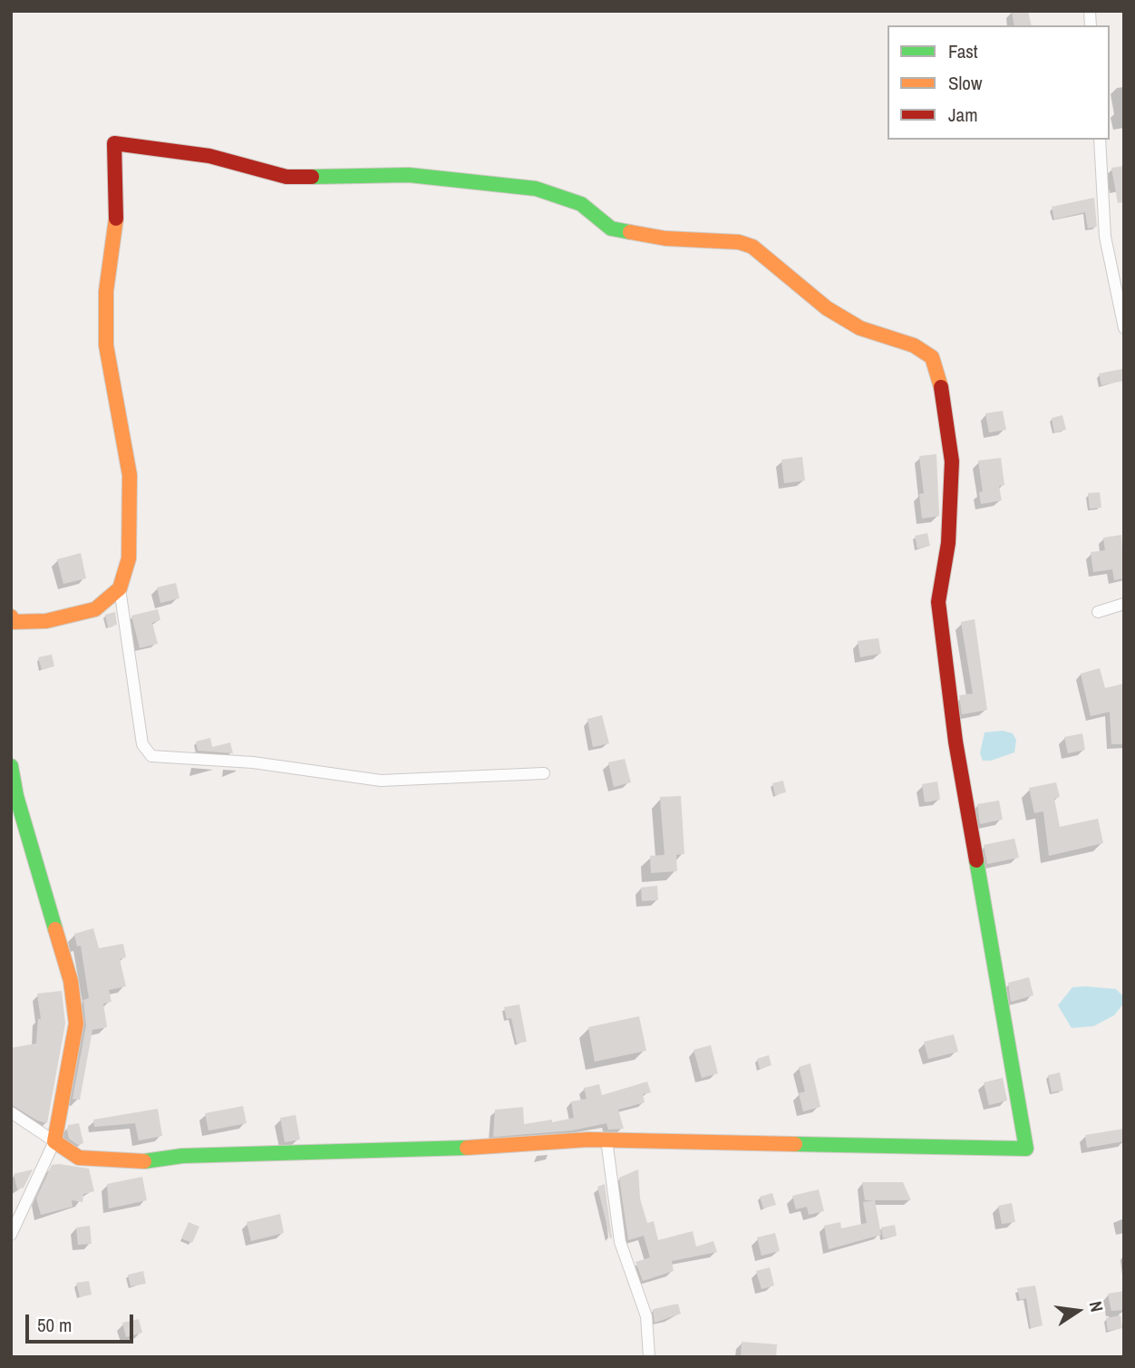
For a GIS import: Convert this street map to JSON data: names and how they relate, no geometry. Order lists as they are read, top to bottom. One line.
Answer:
{"legend":["Fast","Slow","Jam"],"scale_bar":"50 m","north":"right"}
